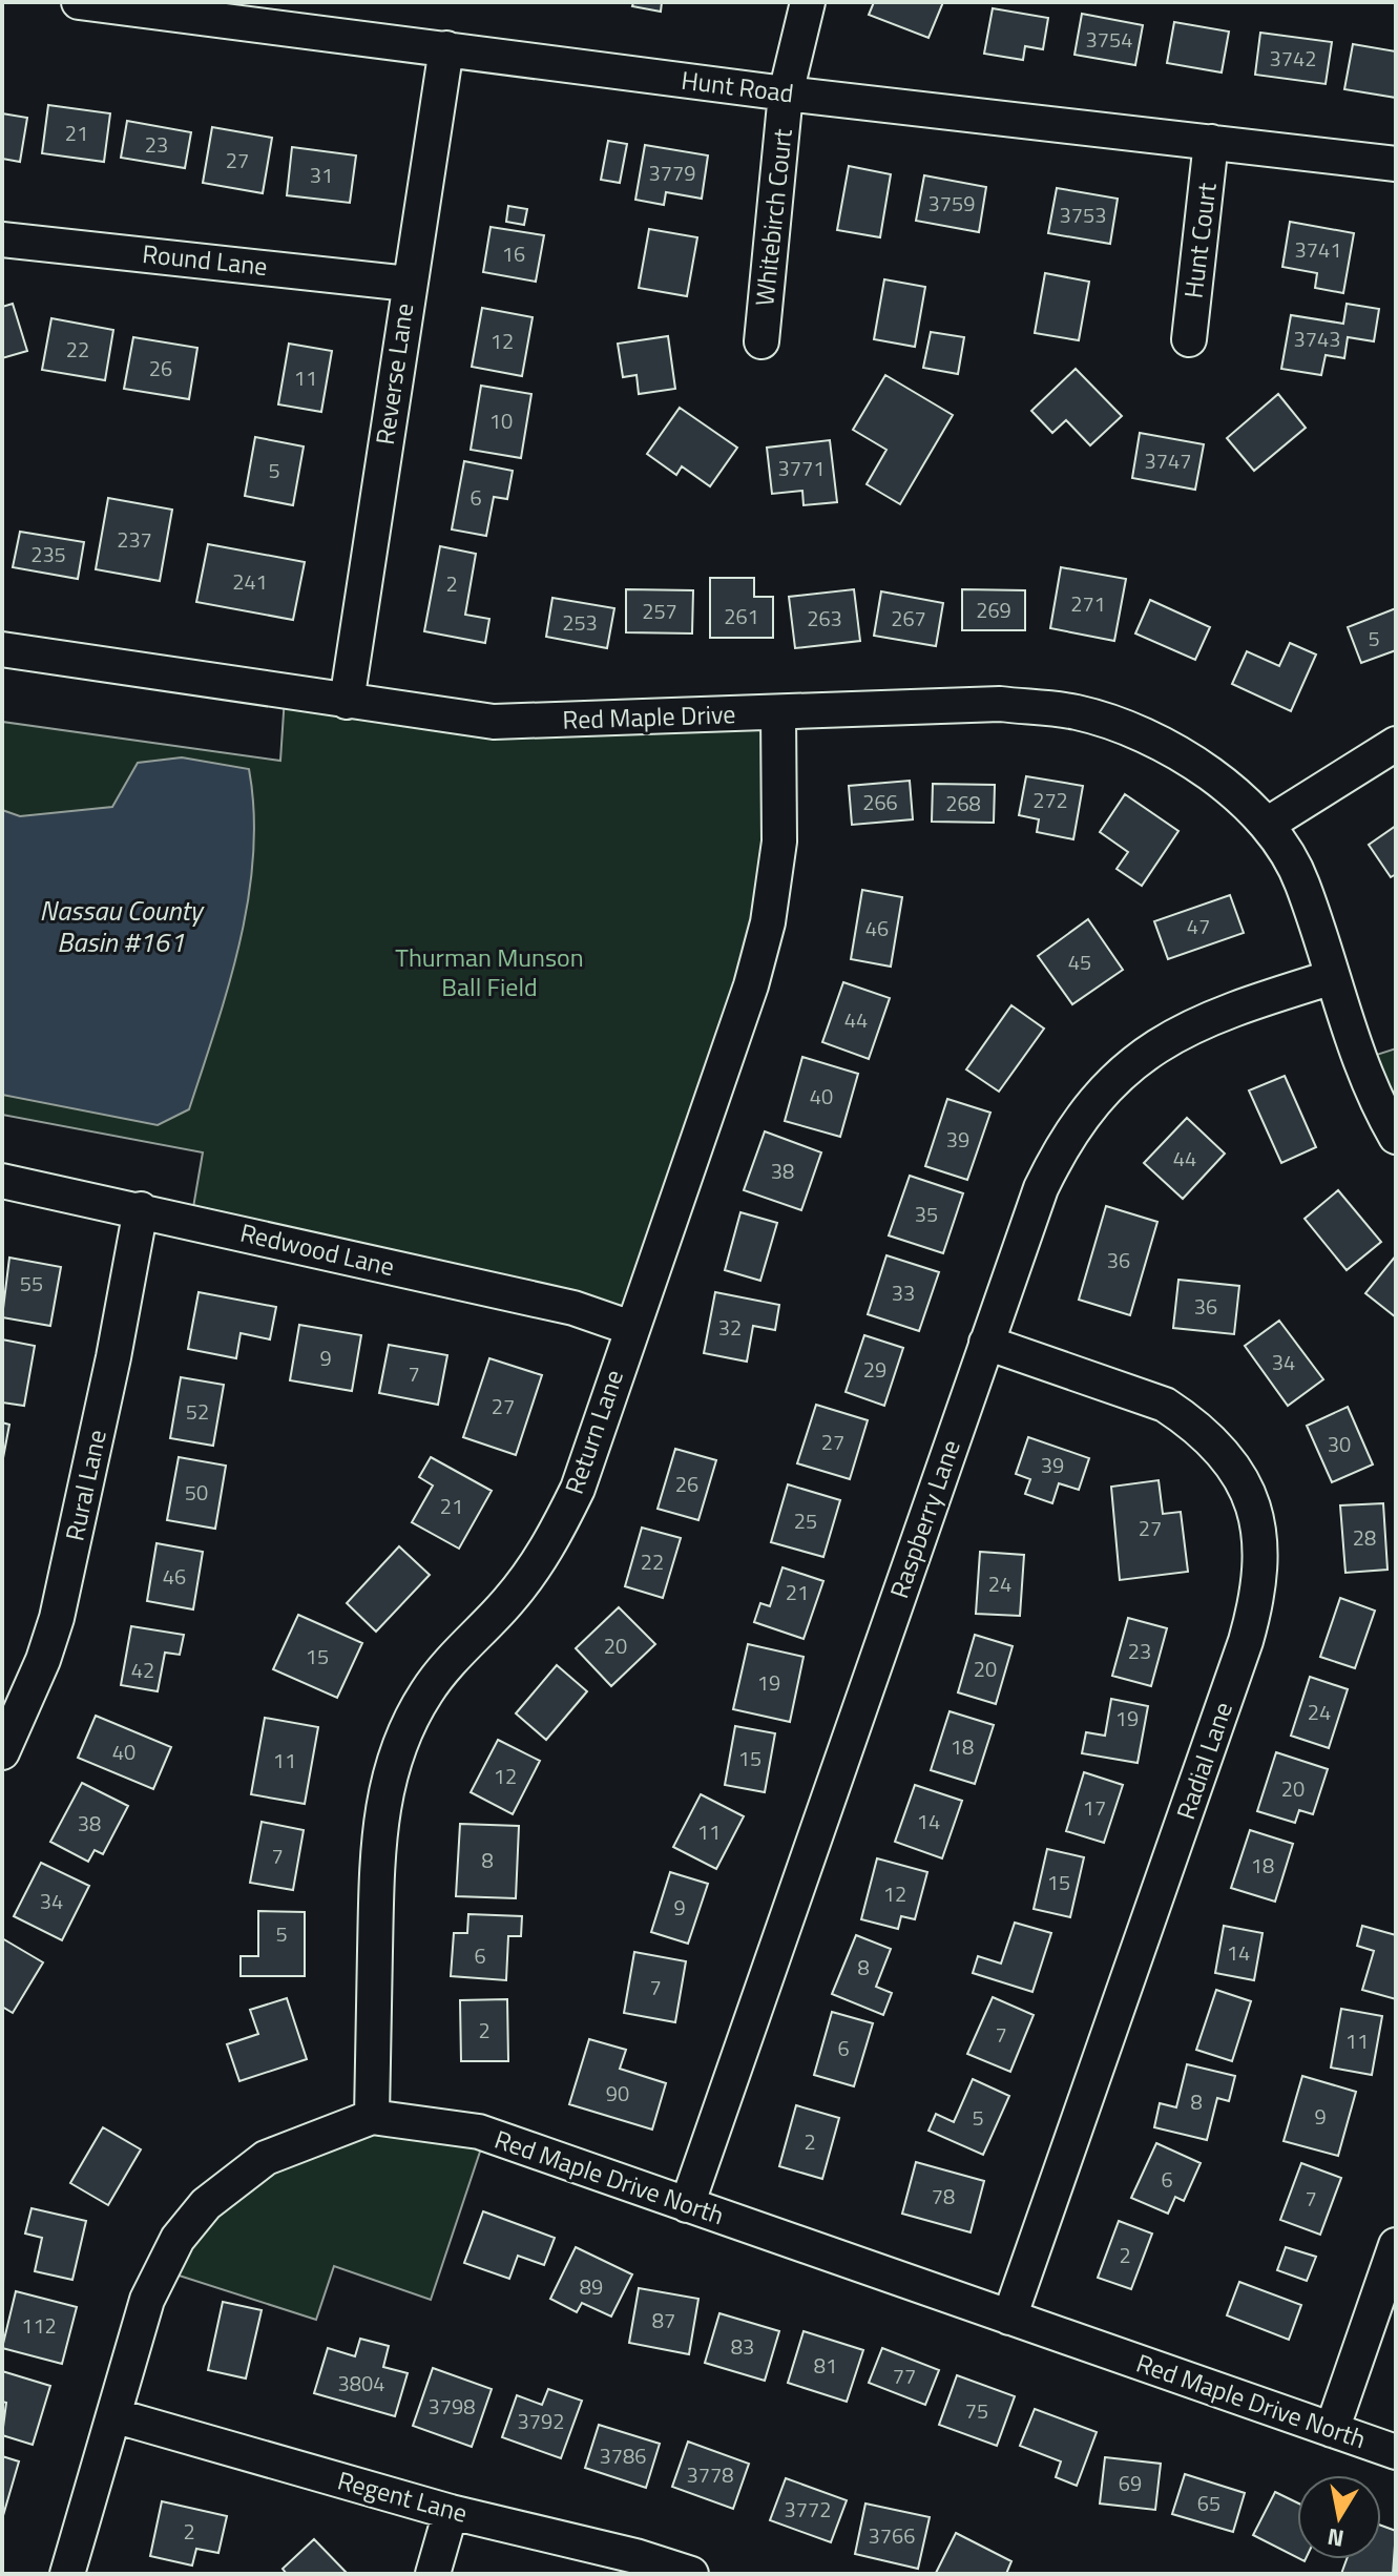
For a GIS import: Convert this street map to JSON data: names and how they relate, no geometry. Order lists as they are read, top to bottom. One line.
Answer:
{"streets":{"street":["Hunt Road","Whitebirch Court","Hunt Court","Round Lane","Reverse Lane","Red Maple Drive","Redwood Lane","Return Lane","Rural Lane","Raspberry Lane","Radial Lane","Red Maple Drive North","Regent Lane"]},"crossings":[["Hunt Road","Whitebirch Court"],["Hunt Road","Hunt Court"],["Hunt Road","Reverse Lane"],["Round Lane","Reverse Lane"],["Reverse Lane","Red Maple Drive"],["Red Maple Drive","Return Lane"],["Red Maple Drive","Raspberry Lane"],["Redwood Lane","Return Lane"],["Redwood Lane","Rural Lane"],["Return Lane","Red Maple Drive North"],["Raspberry Lane","Radial Lane"],["Raspberry Lane","Red Maple Drive North"],["Radial Lane","Red Maple Drive North"],["Red Maple Drive North","Regent Lane"]],"water":["Nassau County Basin #161"],"parks":["Thurman Munson Ball Field"],"house_numbers":["3754","3742","21","23","27","3779","31","3759","3753","3741","16","3743","12","22","26","11","10","3747","3771","5","6","237","235","241","2","271","269","257","261","263","267","253","5","272","266","268","47","46","45","44","40","39","44","38","35","36","55","33","36","32","9","34","29","7","27","52","27","30","39","26","50","21","25","27","28","22","46","24","21","20","23","15","20","42","19","24","19","18","40","15","11","12","20","17","14","38","11","7","8","18","15","12","34","9","5","14","6","8","7","2","7","11","6","90","8","9","5","2","6","78","7","2","89","87","112","83","81","77","3804","3798","75","3792","3786","3778","69","65","3772","2","3766"],"north":"bottom"}
